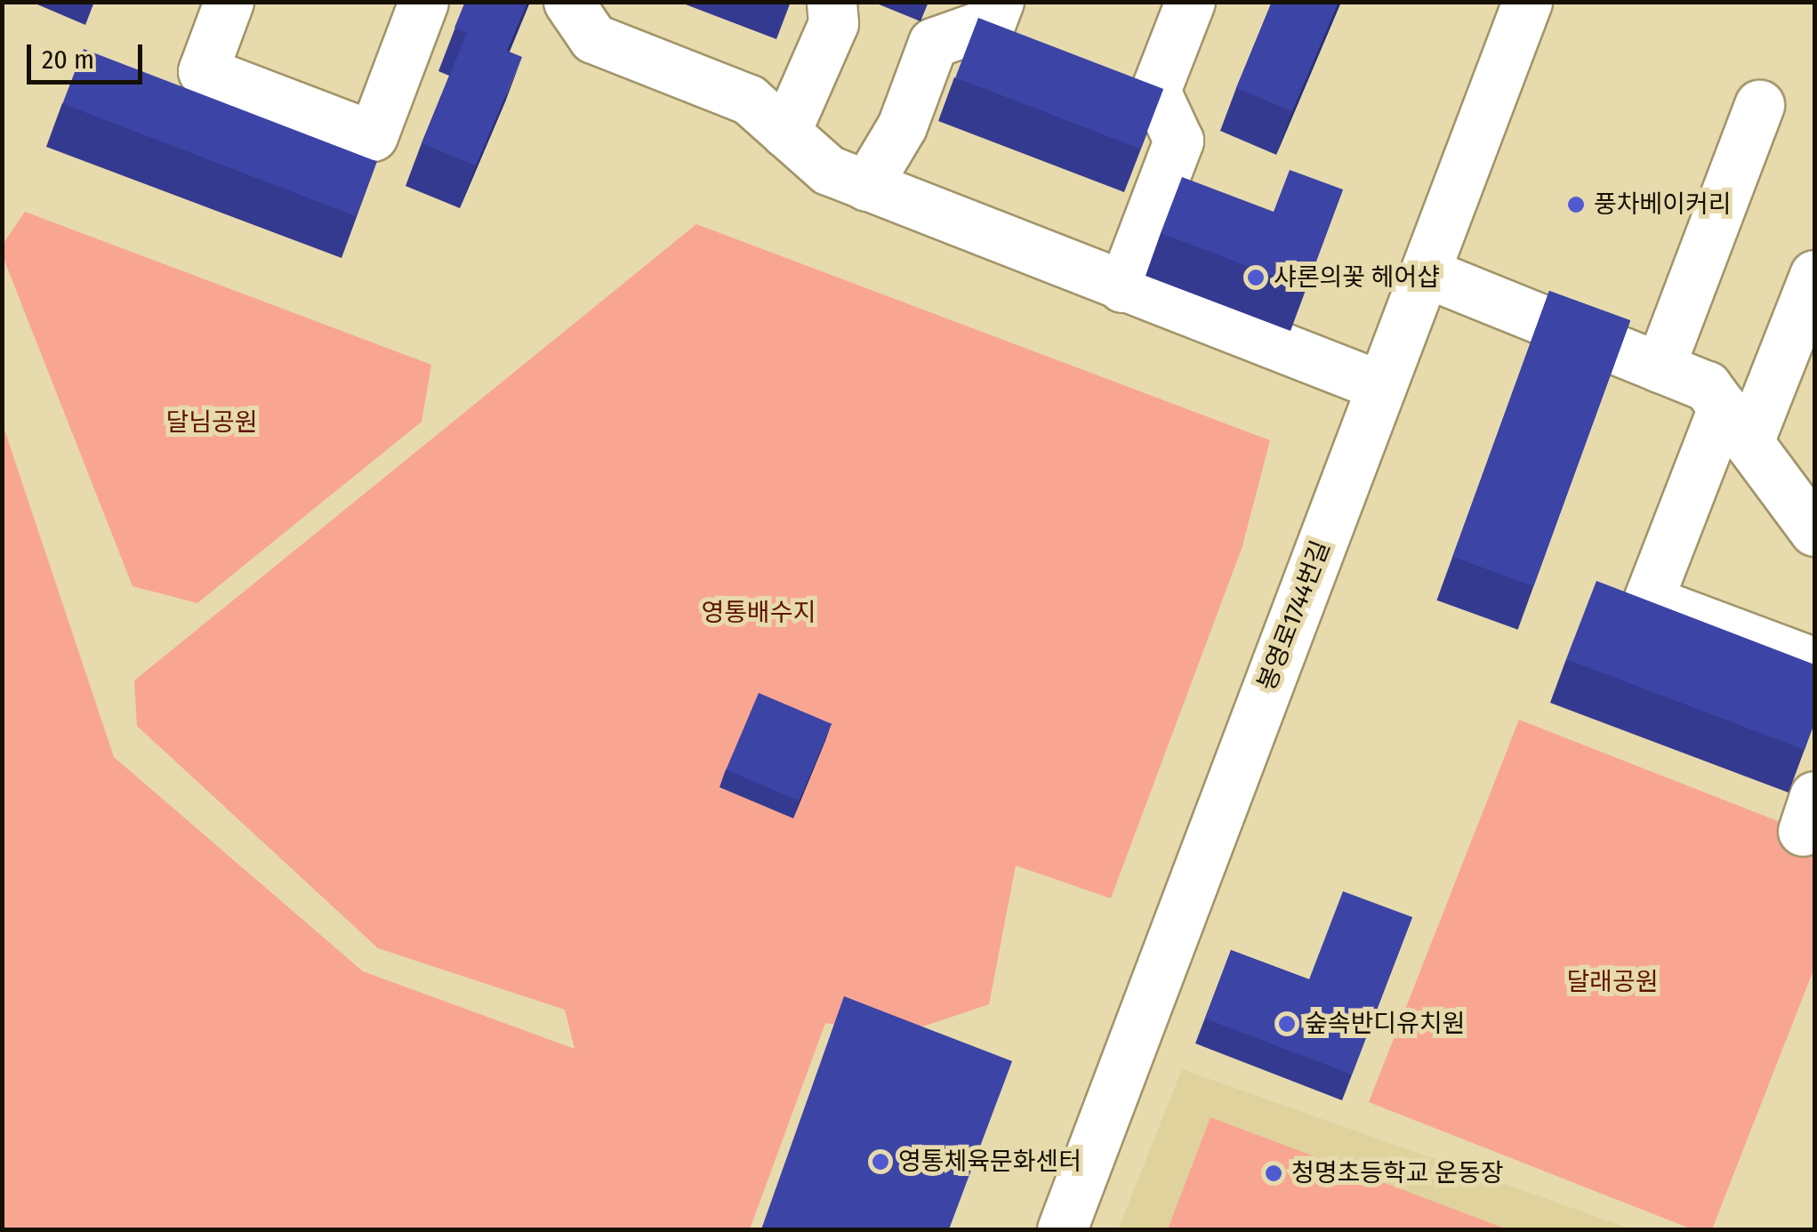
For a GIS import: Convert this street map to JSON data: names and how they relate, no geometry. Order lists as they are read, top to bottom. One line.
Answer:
{"streets":{"street":["봉영로1744번길"]},"parks":["달님공원","영통배수지","달래공원"],"places":["풍차베이커리","샤론의꽃 헤어샵","숲속반디유치원","영통체육문화센터","청명초등학교 운동장"],"scale_bar":"20 m"}
